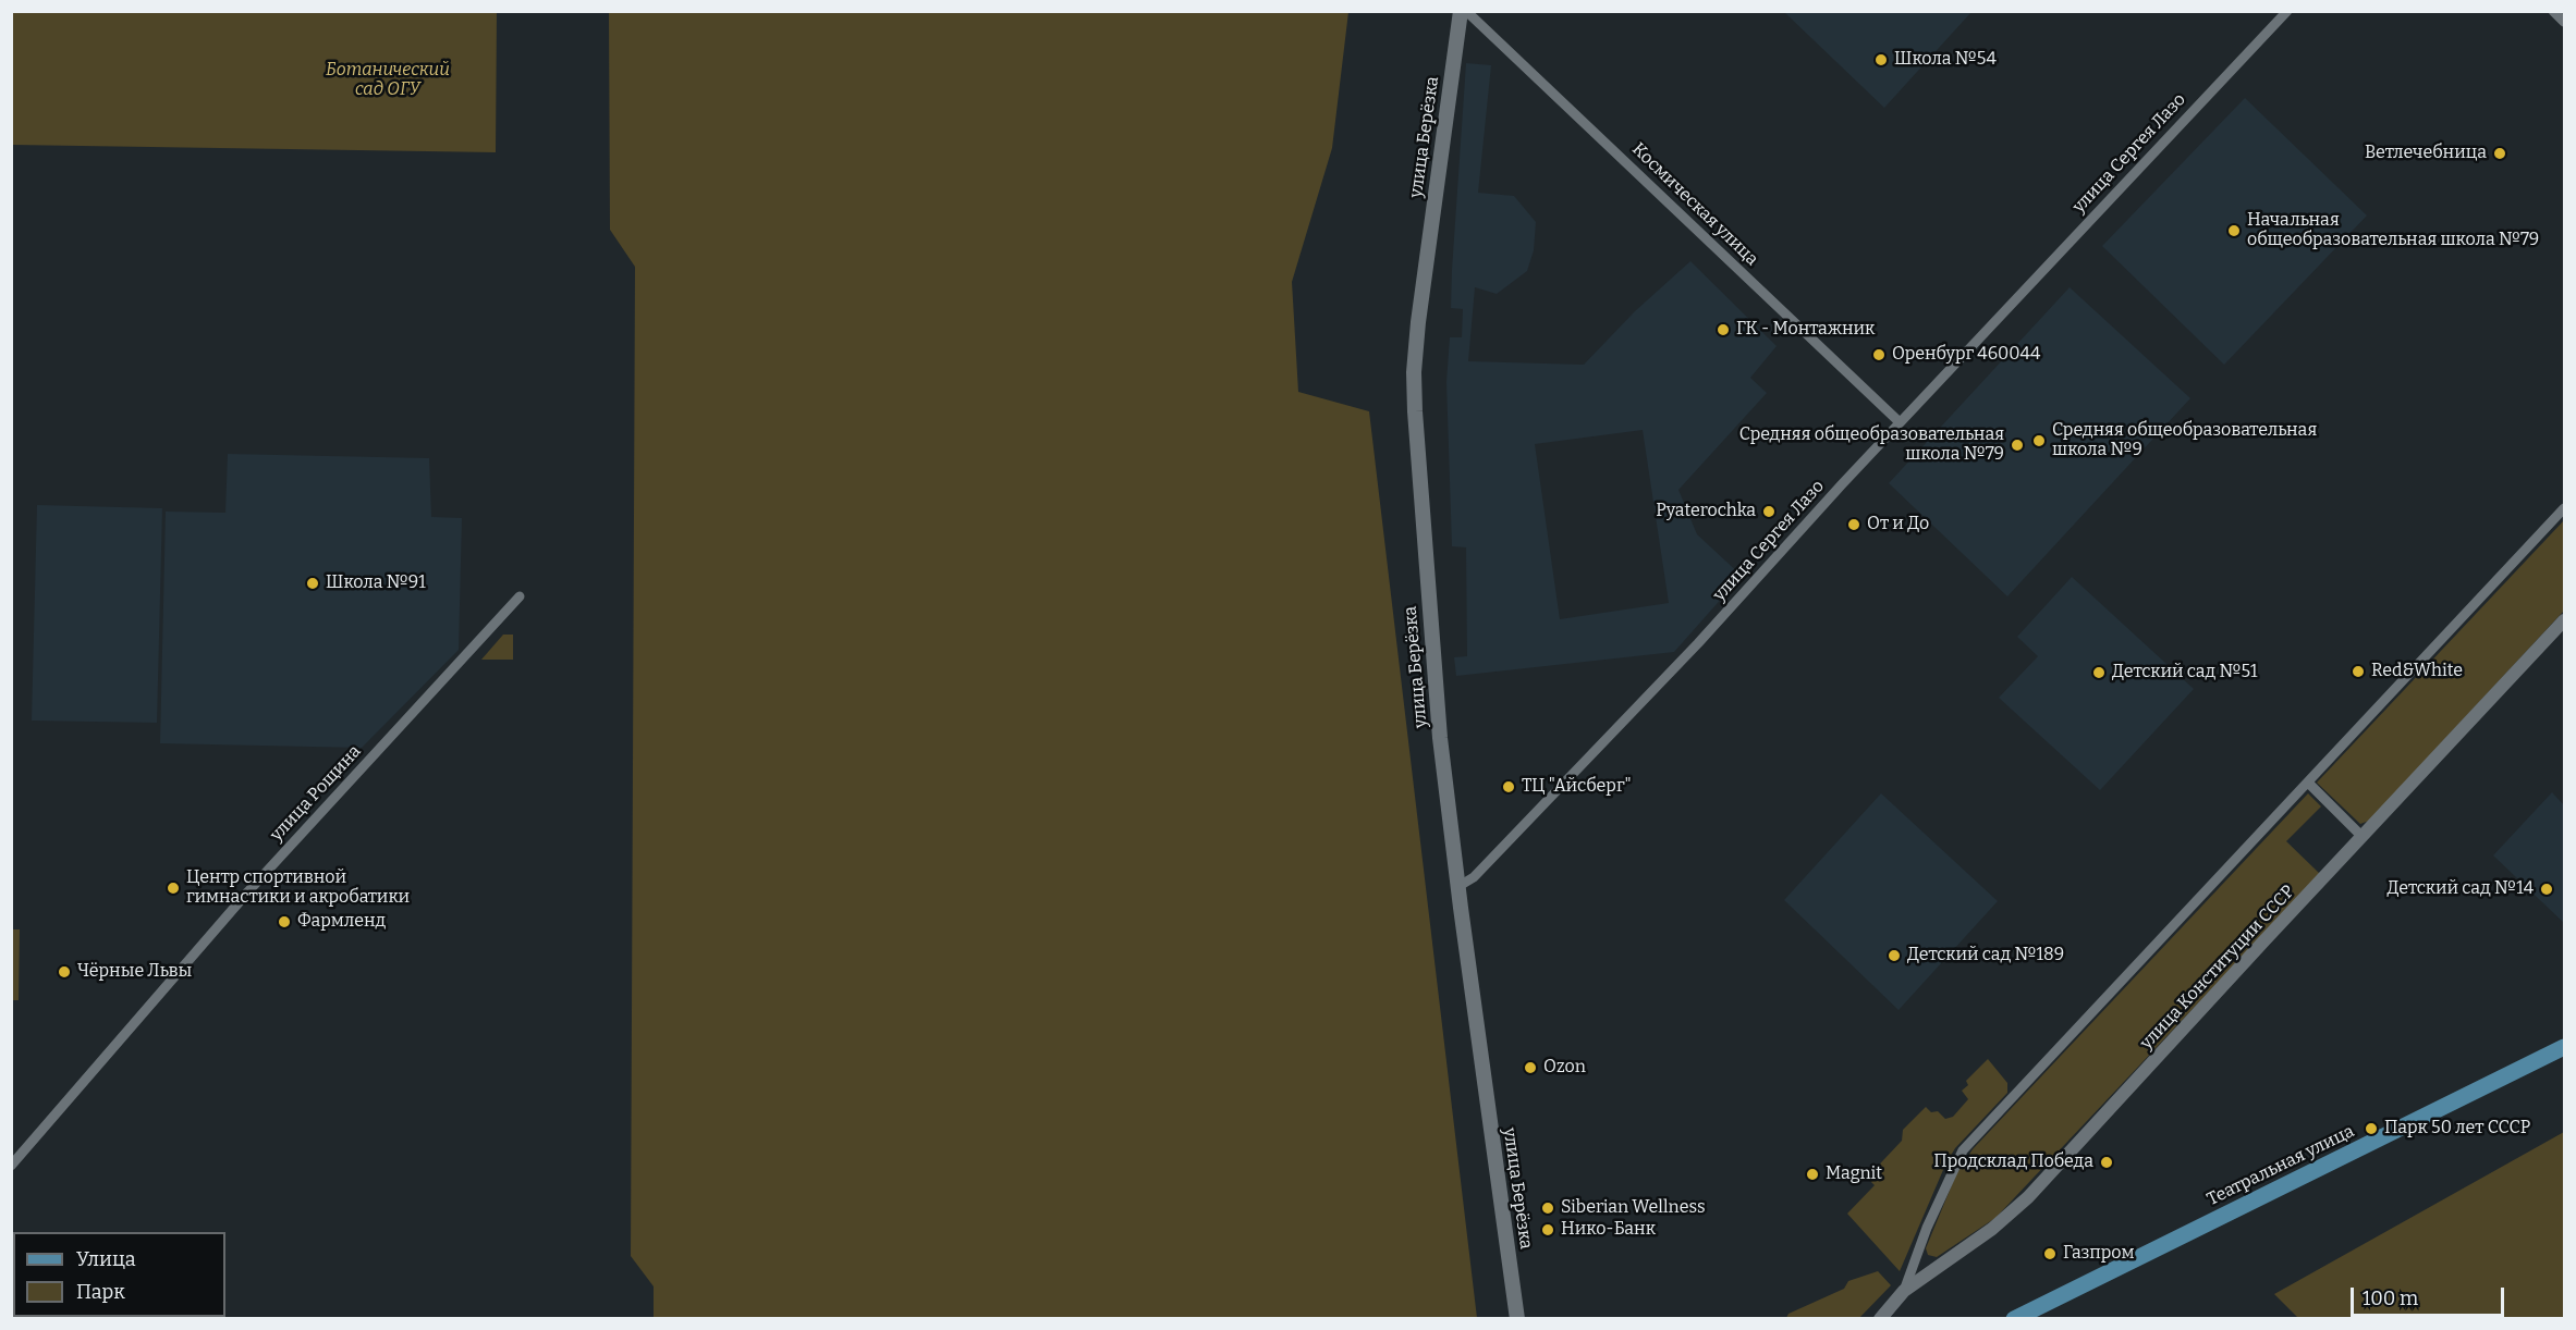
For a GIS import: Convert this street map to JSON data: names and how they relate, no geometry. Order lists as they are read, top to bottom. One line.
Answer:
{"streets":{"main road":["улица Берёзка","Театральная улица"],"street":["улица Сергея Лазо","Космическая улица","улица Рощина","улица Конституции СССР"]},"crossings":[["улица Берёзка","улица Сергея Лазо"],["улица Сергея Лазо","Космическая улица"]],"parks":["Ботанический сад ОГУ"],"places":["Школа №54","Ветлечебница","Начальная общеобразовательная школа №79","ГК - Монтажник","Оренбург 460044","Средняя общеобразовательная школа №9","Средняя общеобразовательная школа №79","Pyaterochka","От и До","Школа №91","Red&White","Детский сад №51","ТЦ \"Айсберг\"","Центр спортивной гимнастики и акробатики","Детский сад №14","Фармленд","Детский сад №189","Чёрные Львы","Ozon","Парк 50 лет СССР","Продсклад Победа","Magnit","Siberian Wellness","Нико-Банк","Газпром"],"legend":["Улица","Парк"],"scale_bar":"100 m"}
